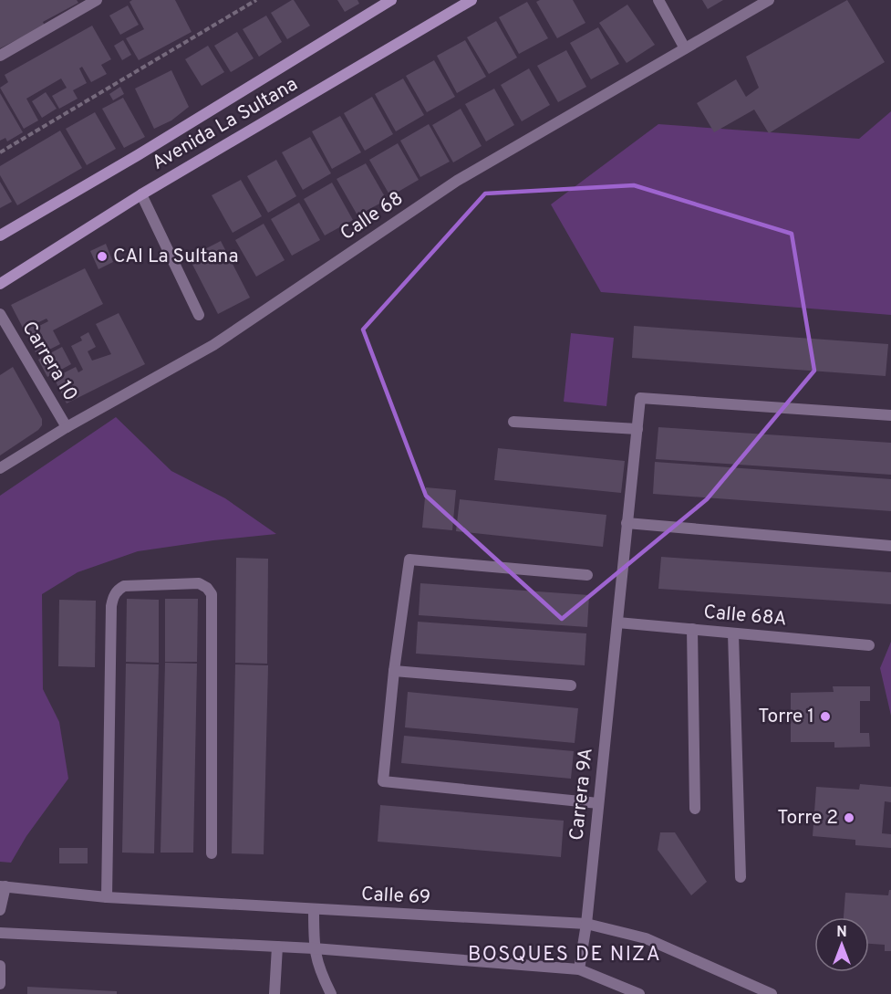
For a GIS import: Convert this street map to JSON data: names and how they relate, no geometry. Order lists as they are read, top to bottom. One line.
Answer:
{"streets":{"street":["Avenida La Sultana","Calle 68","Carrera 10","Calle 68A","Carrera 9A","Calle 69"]},"crossings":[["Calle 68","Carrera 10"],["Calle 68A","Carrera 9A"],["Carrera 9A","Calle 69"]],"districts":["BOSQUES DE NIZA"],"places":["CAI La Sultana","Torre 1","Torre 2"],"north":"top"}
